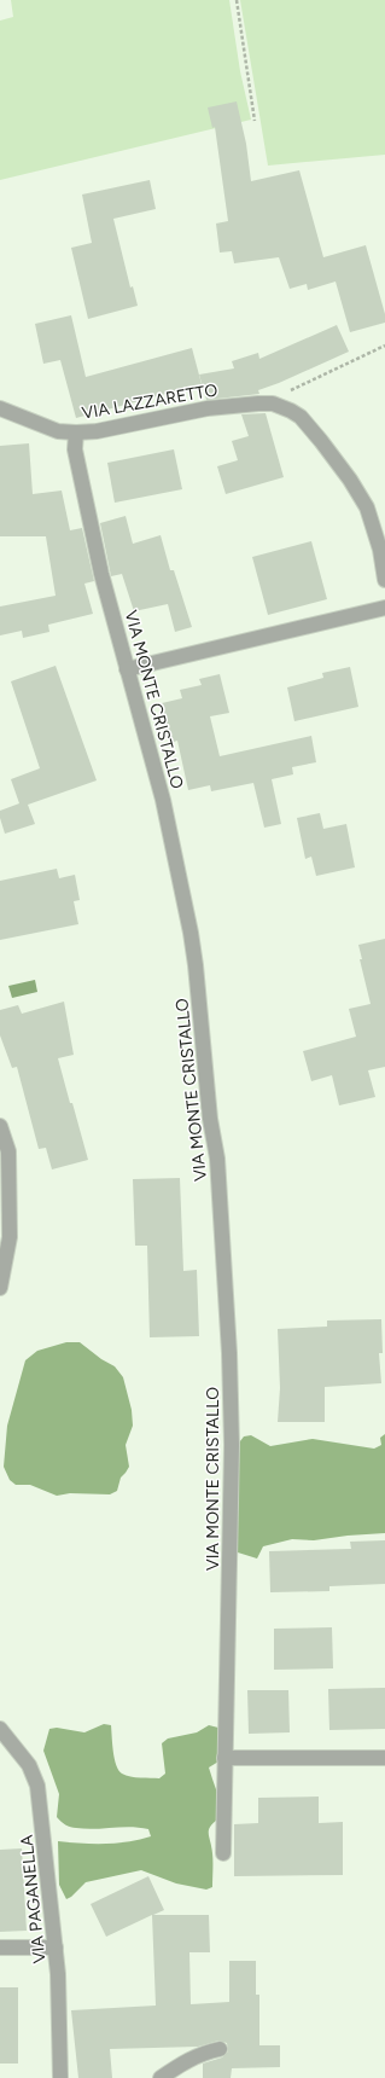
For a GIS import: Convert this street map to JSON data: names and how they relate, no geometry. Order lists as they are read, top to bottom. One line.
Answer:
{"streets":{"street":["VIA LAZZARETTO","VIA MONTE CRISTALLO","VIA PAGANELLA"]},"crossings":[["VIA LAZZARETTO","VIA MONTE CRISTALLO"]]}
